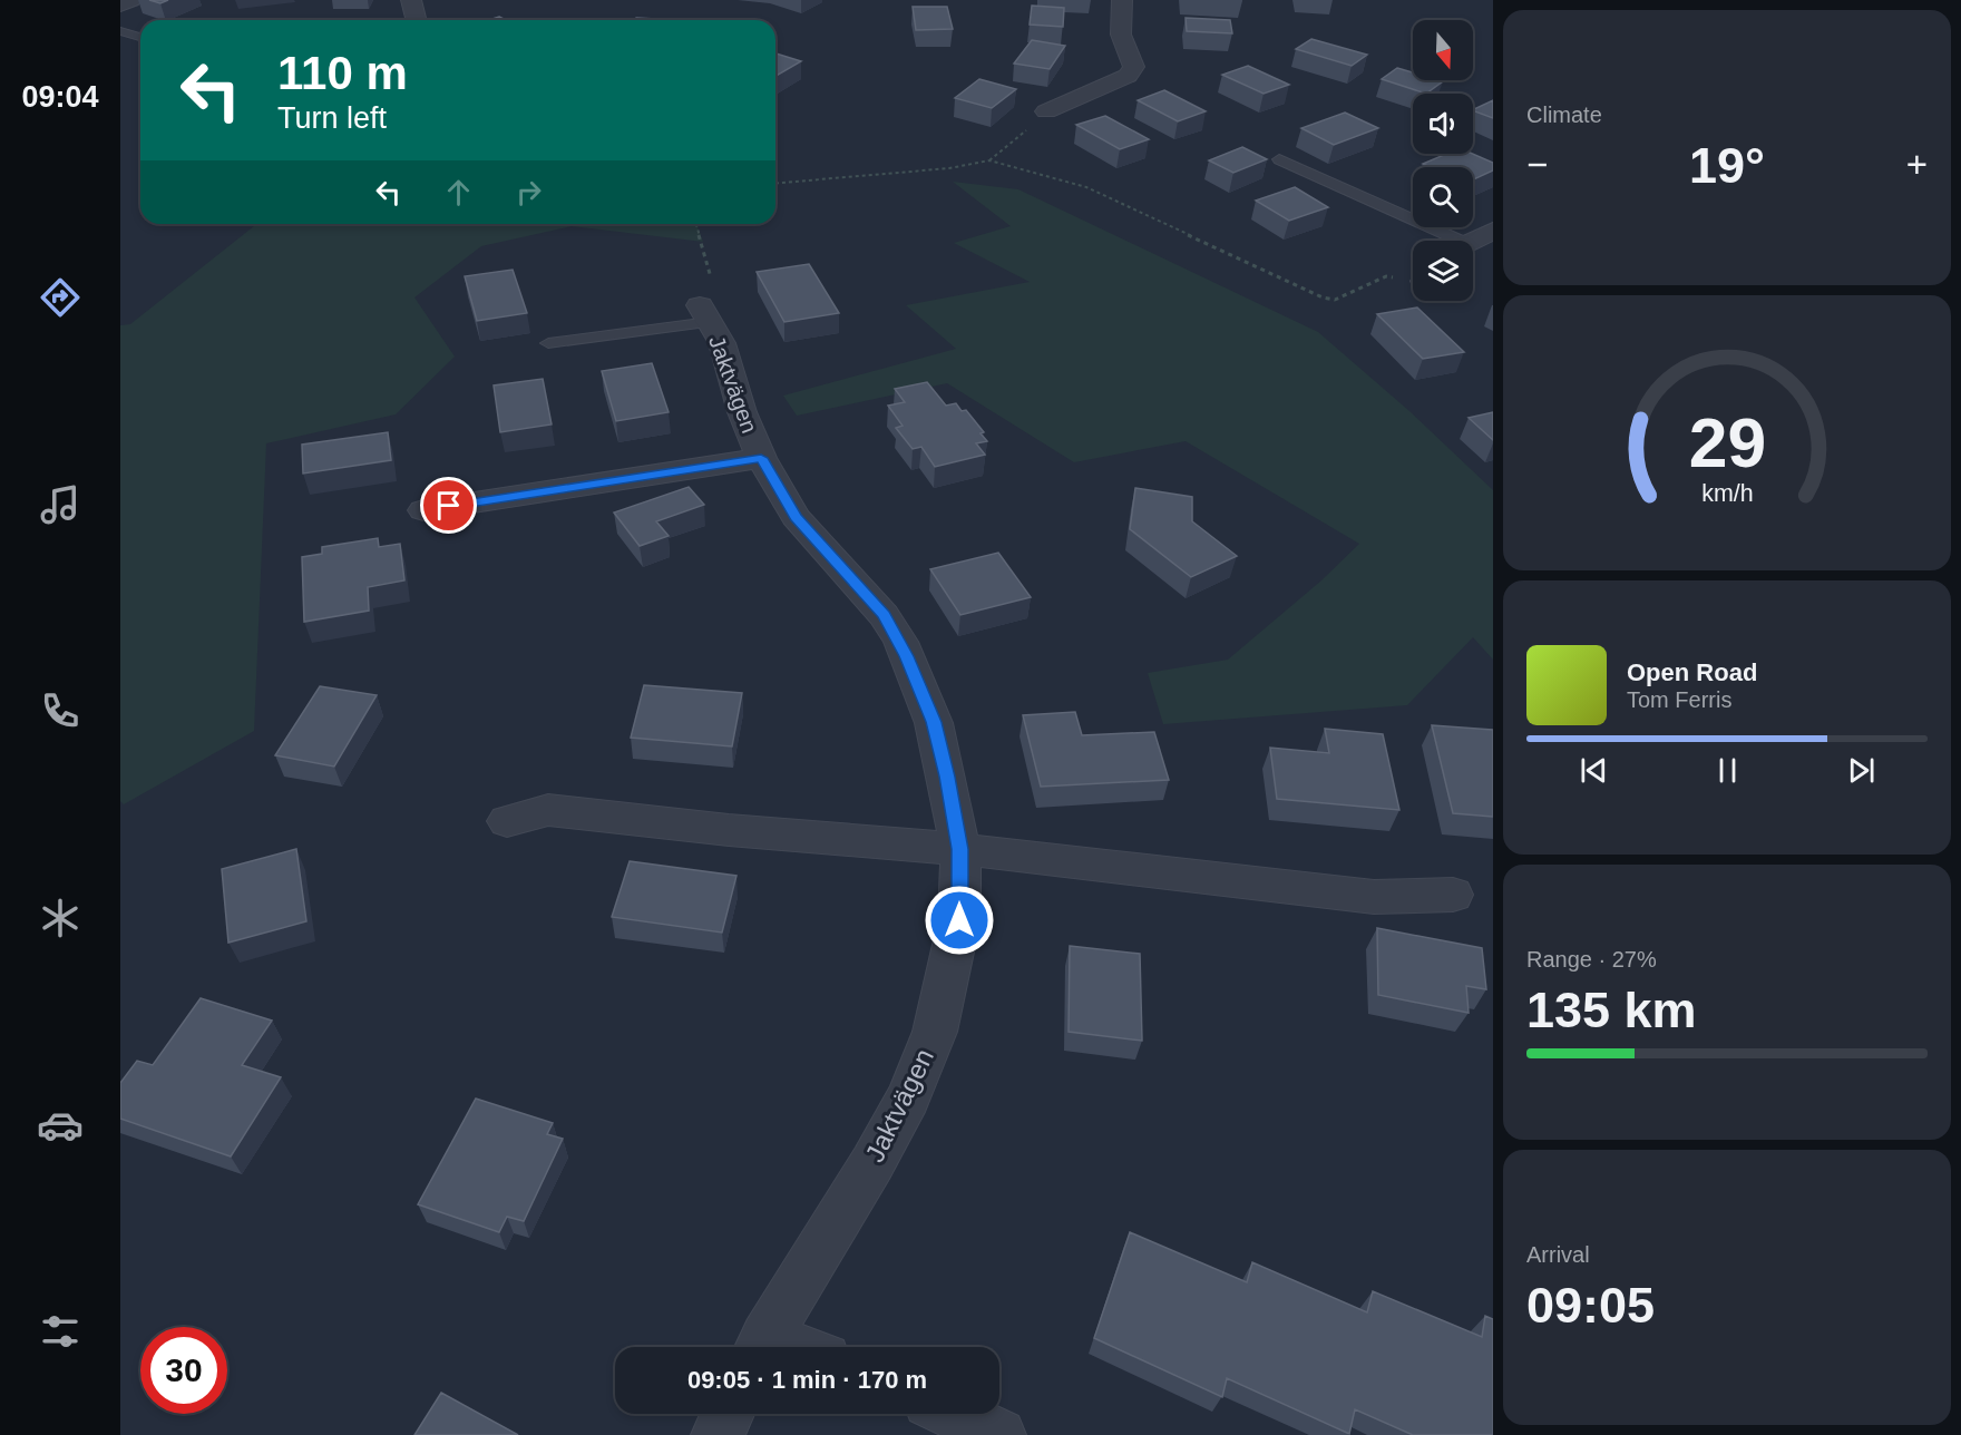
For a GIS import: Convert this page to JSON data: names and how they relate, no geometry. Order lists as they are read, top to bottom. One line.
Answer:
{"streets":{"street":["Jaktvägen"]},"north":"bottom","page":{"tabs":"09:04","tile":["Climate",["Range · 27%","135 km"],["Arrival","09:05"]],"turn":["110 m","Turn left"],"heat":["−","19°","+"],"song":["Open Road","Tom Ferris"],"limit":"30","trip":"09:05 · 1 min · 170 m","gauge":["29","km/h"]}}
